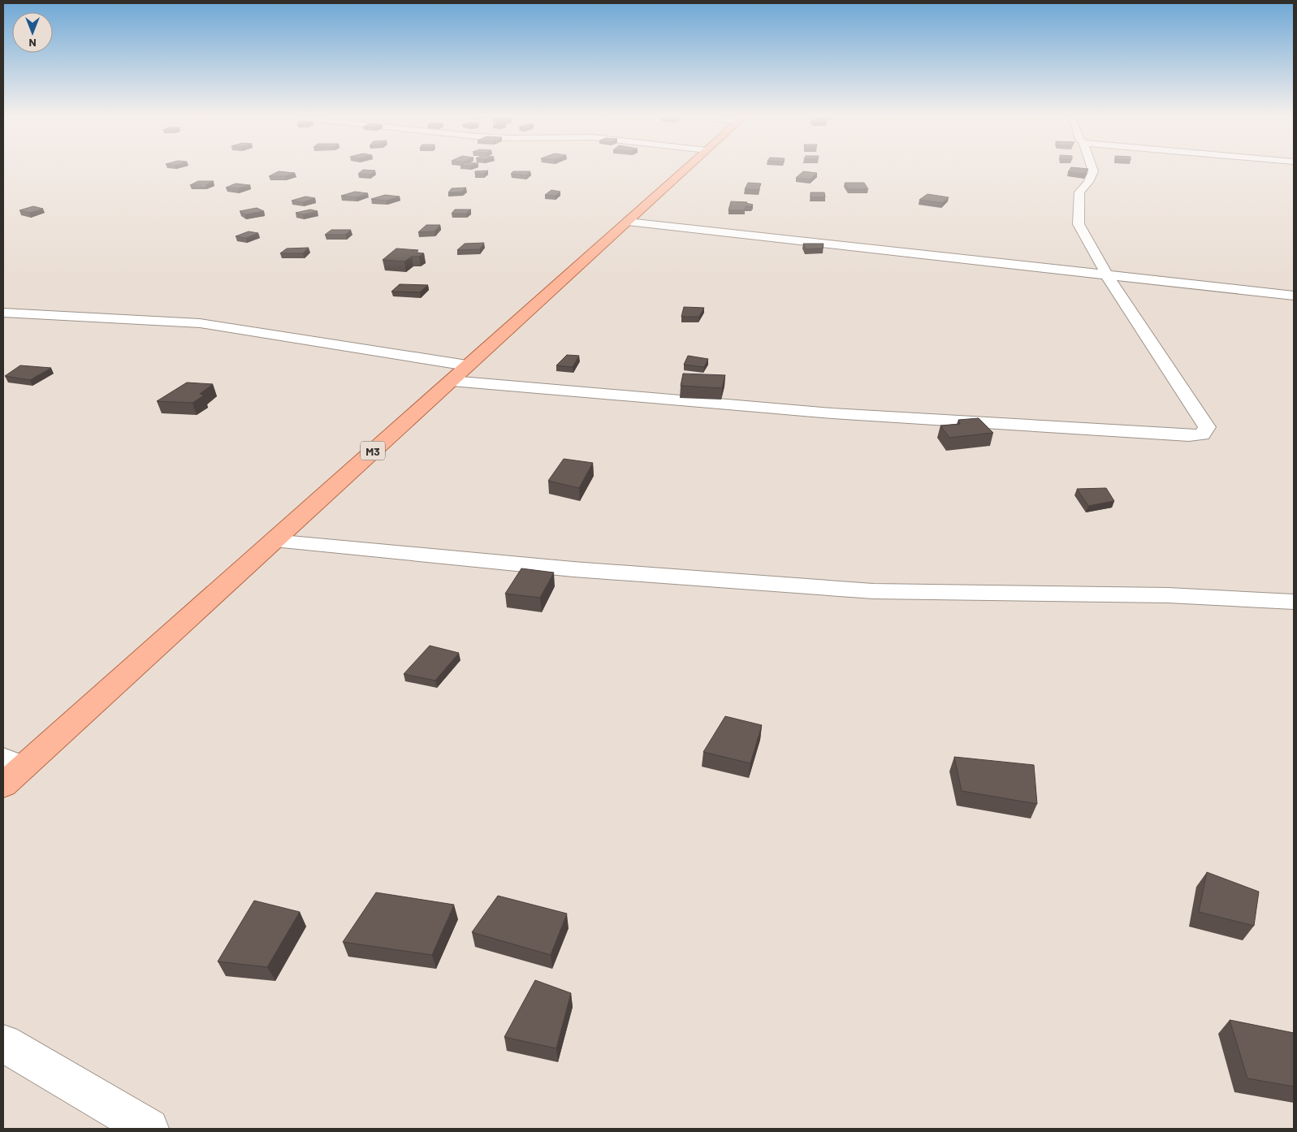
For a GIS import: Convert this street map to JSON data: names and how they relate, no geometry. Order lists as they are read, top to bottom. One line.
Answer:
{"streets":{"main road":["M3"]},"north":"bottom"}
